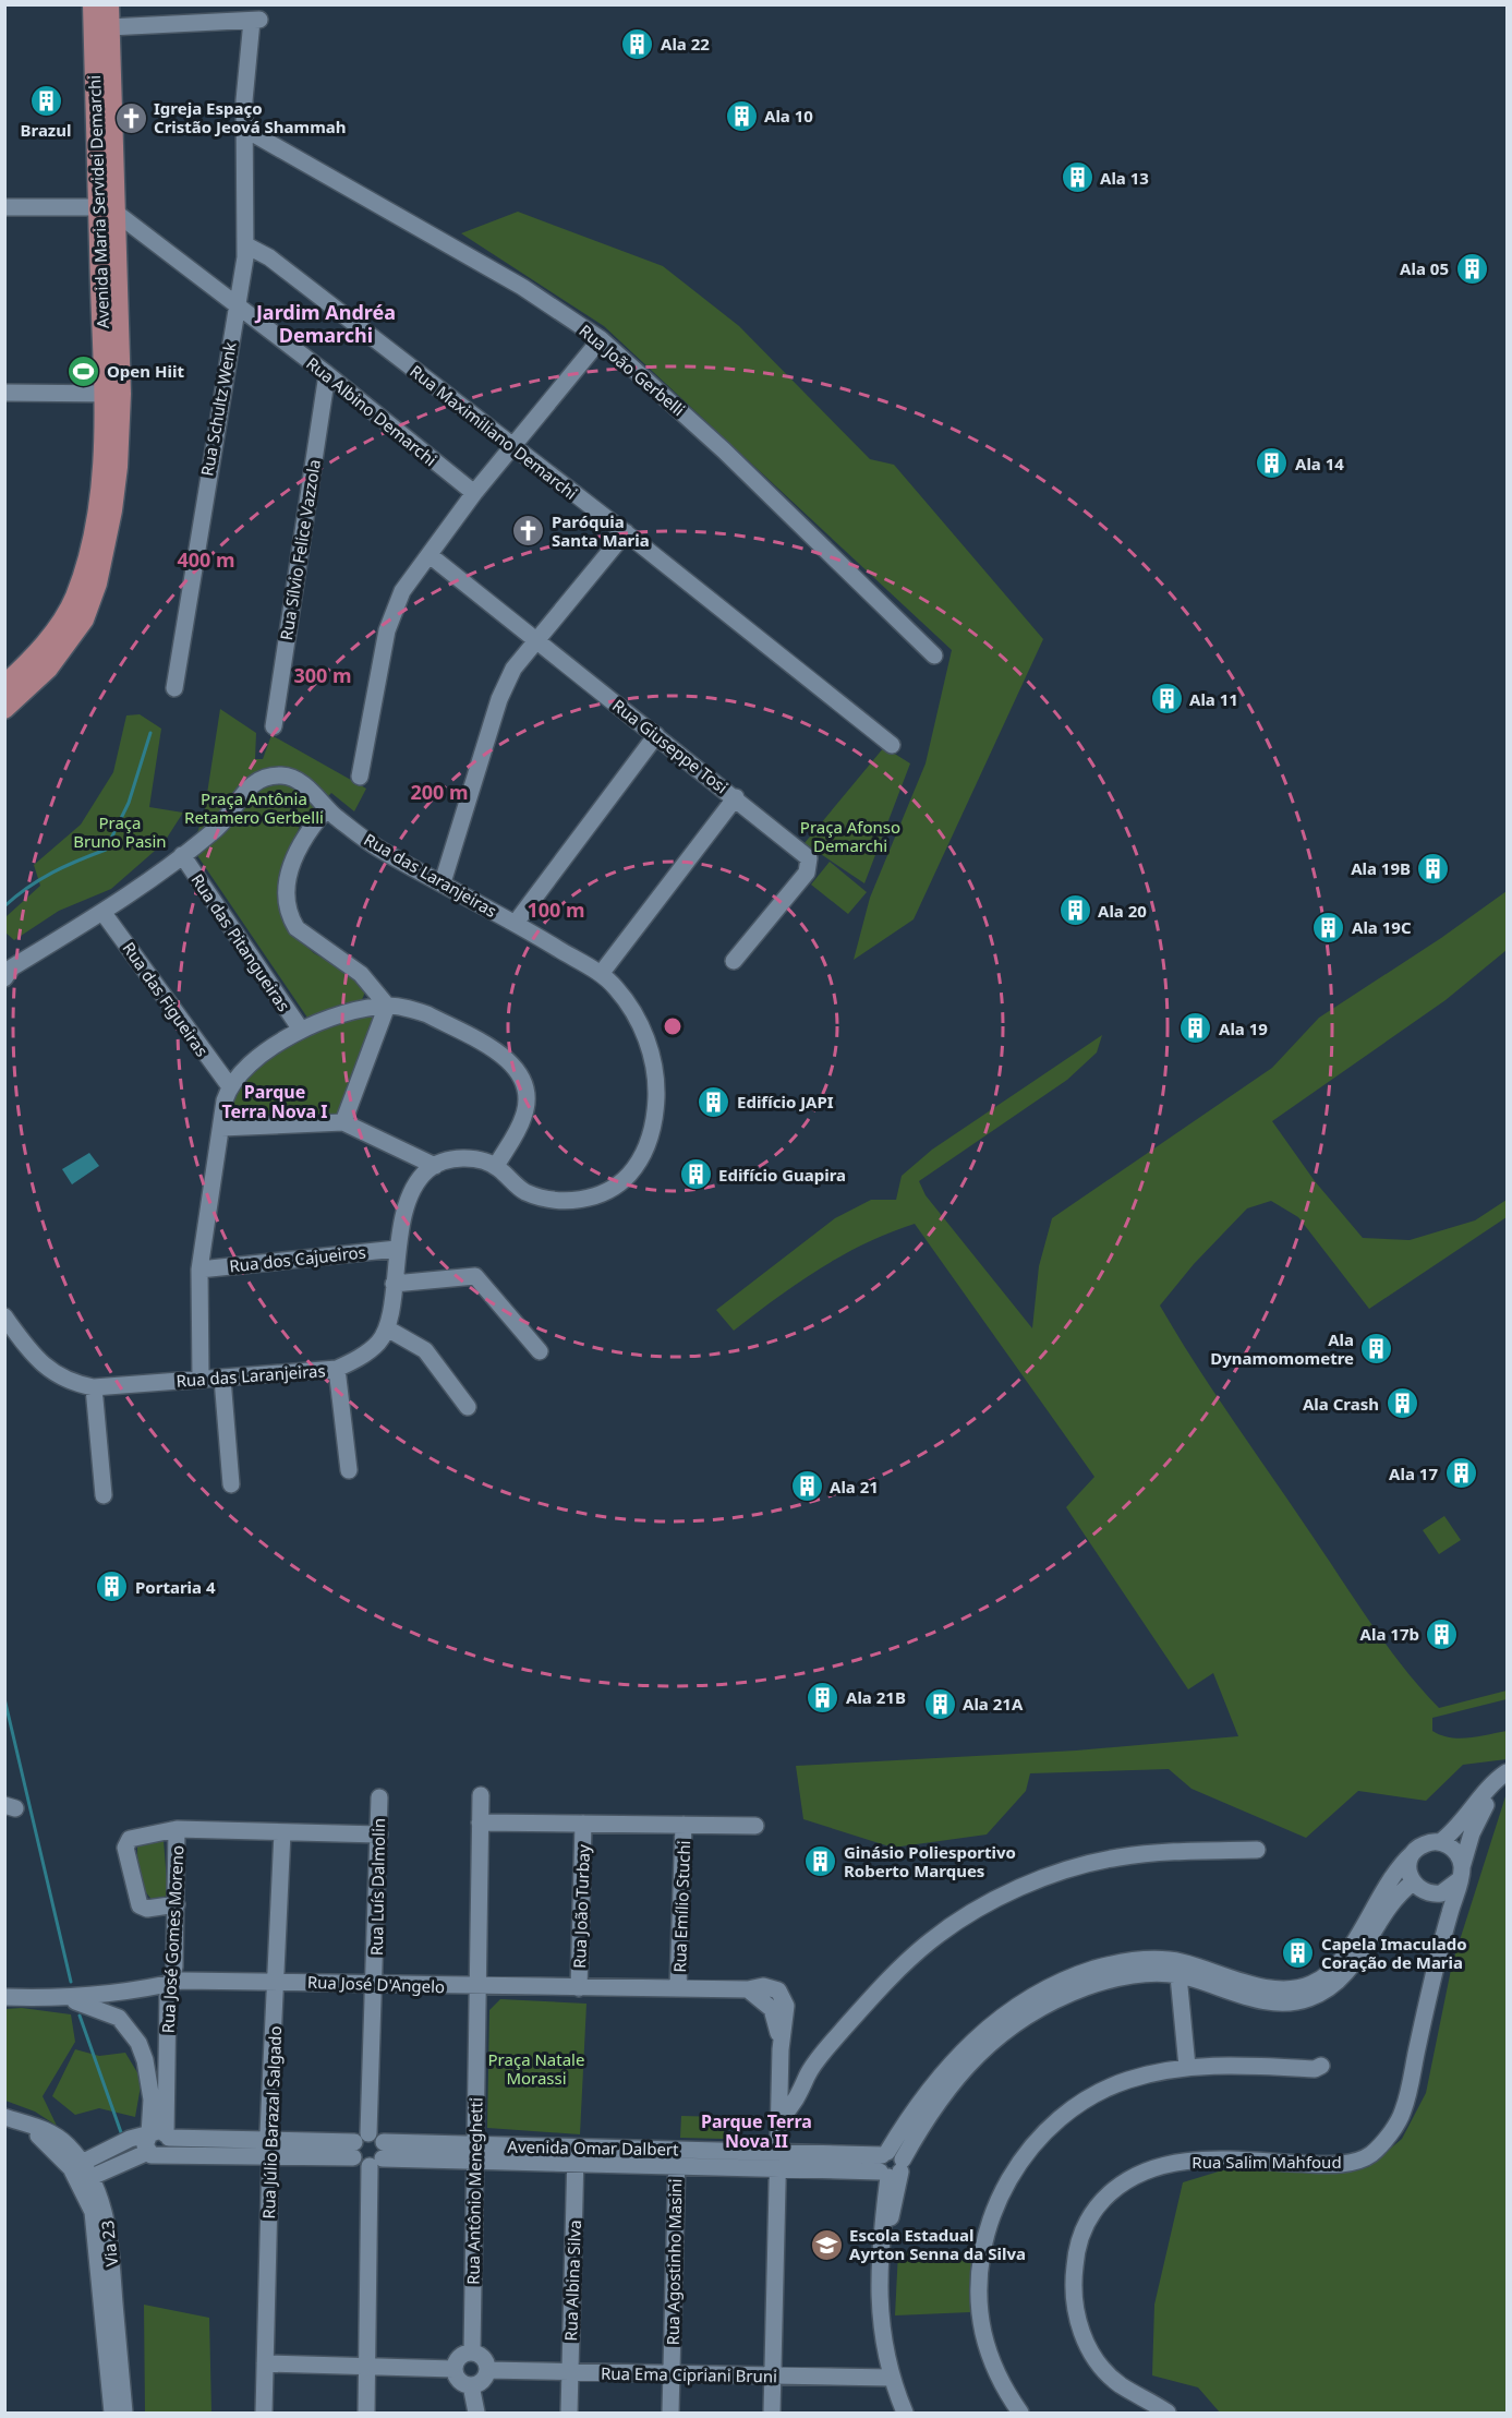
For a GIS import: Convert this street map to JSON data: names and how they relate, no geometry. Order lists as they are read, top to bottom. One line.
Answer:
{"streets":{"main road":["Avenida Maria Servidei Demarchi"],"street":["Rua João Gerbelli","Rua Schultz Wenk","Rua Albino Demarchi","Rua Maximiliano Demarchi","Rua Sílvio Felice Vazzola","Rua Giuseppe Tosi","Rua das Laranjeiras","Rua das Pitangueiras","Rua das Figueiras","Rua dos Cajueiros","Rua Luís Dalmolin","Rua João Turbay","Rua Emílio Stuchi","Rua José Gomes Moreno","Rua José D'Angelo","Rua Júlio Barazal Salgado","Avenida Omar Dalbert","Rua Salim Mahfoud","Rua Antônio Meneghetti","Via 23","Rua Agostinho Masini","Rua Albina Silva","Rua Ema Cipriani Bruni"]},"crossings":[["Avenida Maria Servidei Demarchi","Rua Schultz Wenk"],["Avenida Maria Servidei Demarchi","Rua Albino Demarchi"],["Rua João Gerbelli","Rua Schultz Wenk"],["Rua Schultz Wenk","Rua Albino Demarchi"],["Rua Schultz Wenk","Rua Maximiliano Demarchi"],["Rua Albino Demarchi","Rua Sílvio Felice Vazzola"],["Rua das Laranjeiras","Rua das Pitangueiras"],["Rua das Laranjeiras","Rua das Figueiras"],["Rua Luís Dalmolin","Rua José Gomes Moreno"],["Rua Luís Dalmolin","Rua José D'Angelo"],["Rua Luís Dalmolin","Avenida Omar Dalbert"],["Rua João Turbay","Rua José D'Angelo"],["Rua Emílio Stuchi","Rua José D'Angelo"],["Rua José Gomes Moreno","Rua José D'Angelo"],["Rua José Gomes Moreno","Rua Júlio Barazal Salgado"],["Rua José Gomes Moreno","Avenida Omar Dalbert"],["Rua José D'Angelo","Rua Júlio Barazal Salgado"],["Rua José D'Angelo","Rua Antônio Meneghetti"],["Rua Júlio Barazal Salgado","Avenida Omar Dalbert"],["Avenida Omar Dalbert","Rua Antônio Meneghetti"],["Avenida Omar Dalbert","Via 23"],["Avenida Omar Dalbert","Rua Agostinho Masini"],["Avenida Omar Dalbert","Rua Albina Silva"],["Rua Antônio Meneghetti","Rua Ema Cipriani Bruni"],["Rua Agostinho Masini","Rua Ema Cipriani Bruni"],["Rua Albina Silva","Rua Ema Cipriani Bruni"]],"districts":["Jardim Andréa Demarchi","Parque Terra Nova I","Parque Terra Nova II"],"parks":["Praça Antônia Retamero Gerbelli","Praça Bruno Pasin","Praça Afonso Demarchi","Praça Natale Morassi"],"places":{"building":["Ala 22","Brazul","Ala 10","Ala 13","Ala 05","Ala 14","Ala 11","Ala 19B","Ala 20","Ala 19C","Ala 19","Edifício JAPI","Edifício Guapira","Ala Dynamomometre","Ala Crash","Ala 17","Ala 21","Portaria 4","Ala 17b","Ala 21B","Ala 21A","Ginásio Poliesportivo Roberto Marques","Capela Imaculado Coração de Maria"],"church":["Igreja Espaço Cristão Jeová Shammah","Paróquia Santa Maria"],"sports":["Open Hiit"],"school or university":["Escola Estadual Ayrton Senna da Silva"]},"rings":["400 m","300 m","200 m","100 m"]}
